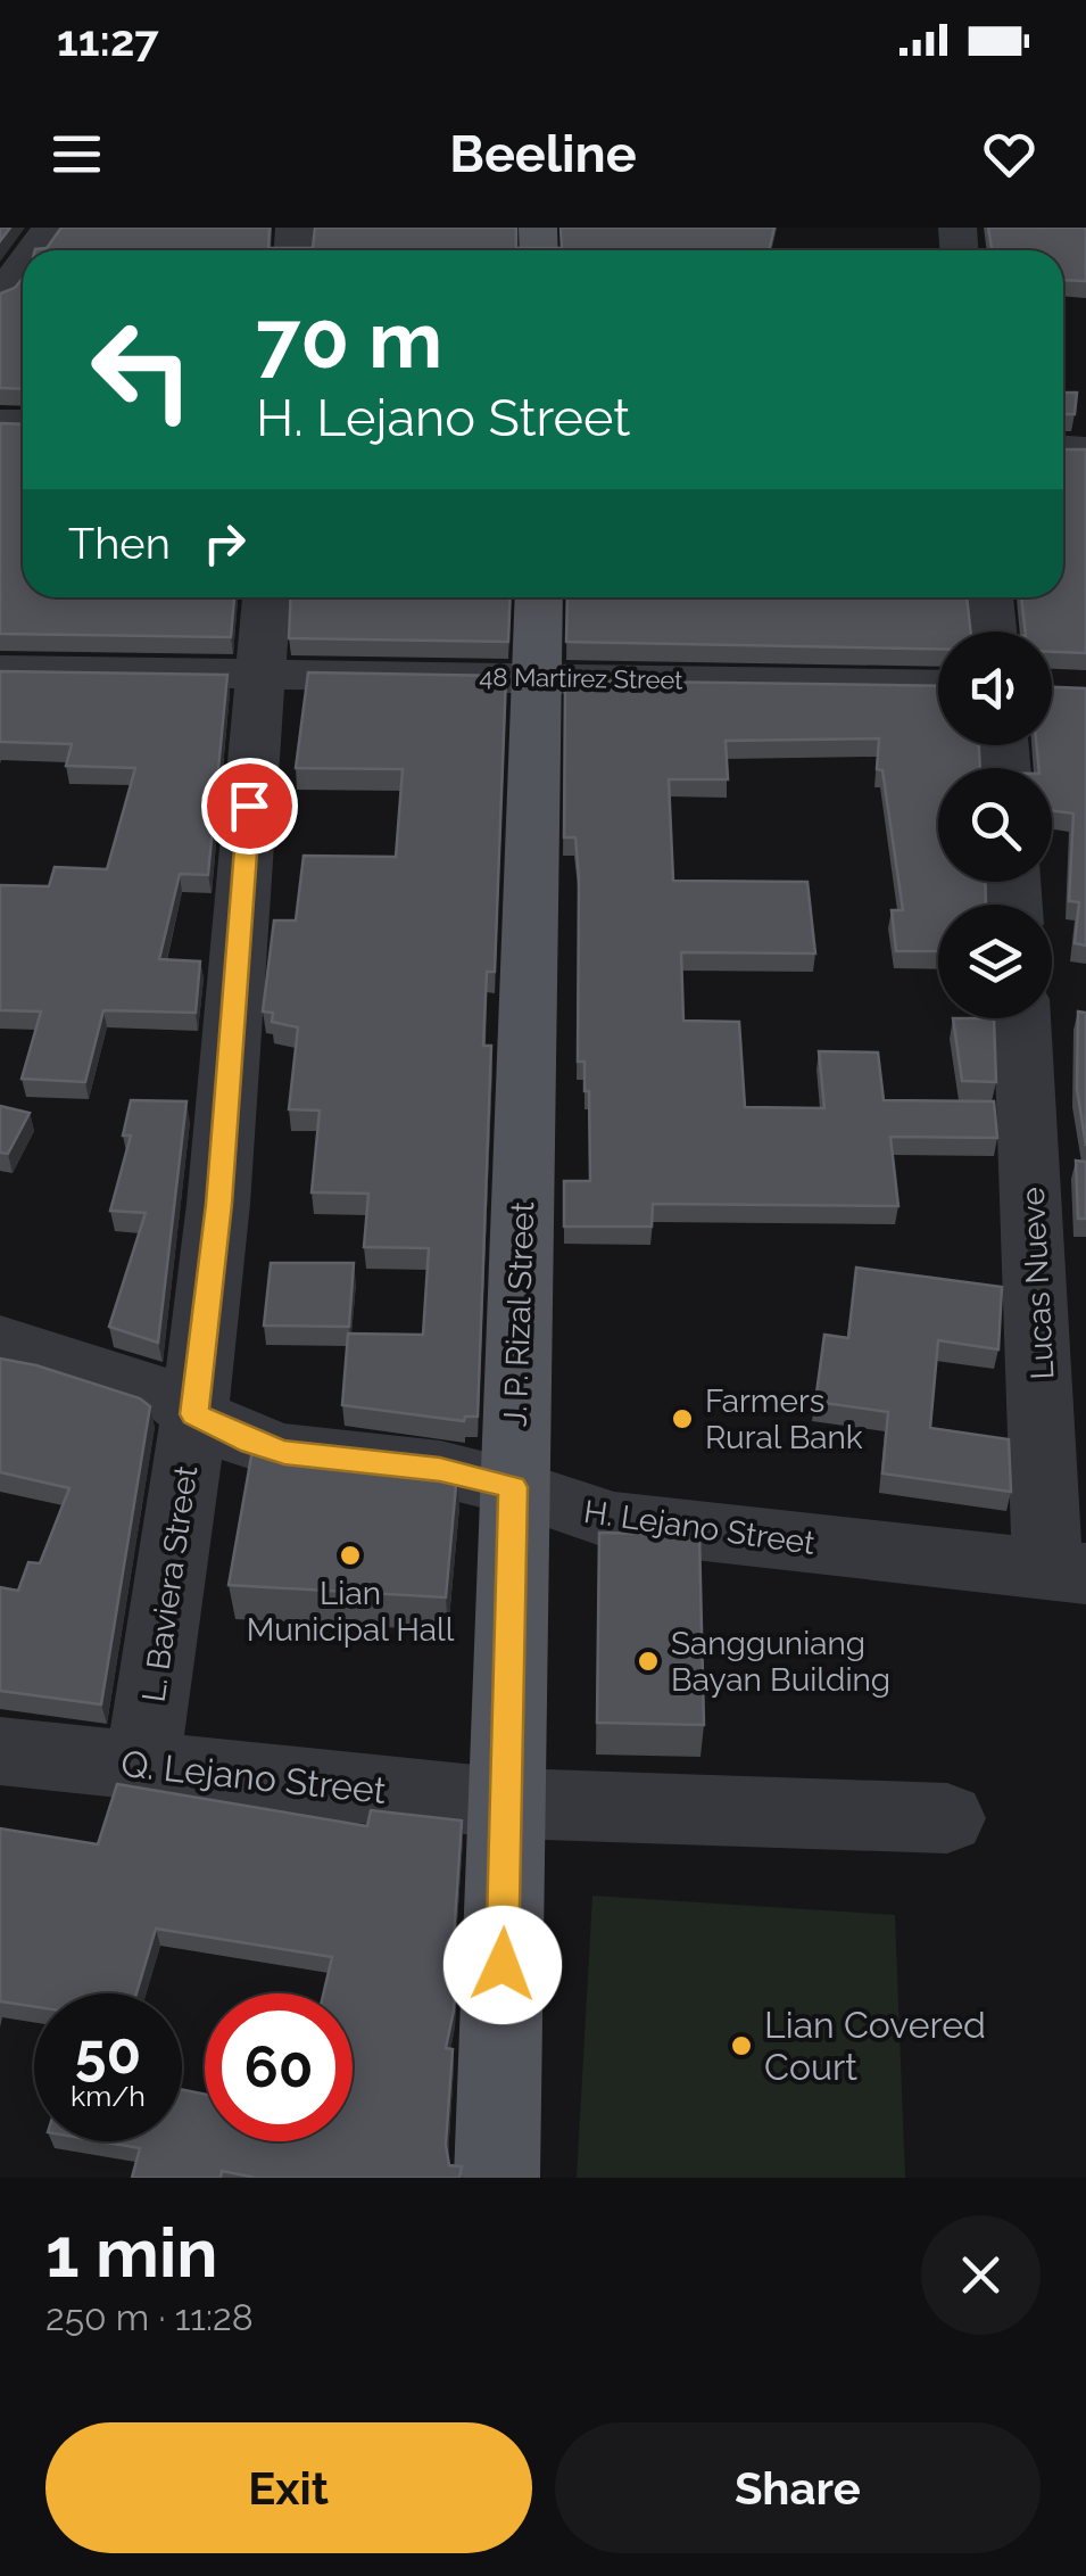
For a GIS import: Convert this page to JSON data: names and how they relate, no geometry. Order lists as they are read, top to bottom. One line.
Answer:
{"streets":{"main road":["J. P. Rizal Street"],"street":["48 Martirez Street","Lucas Nueve","H. Lejano Street","L. Baviera Street","Q. Lejano Street"]},"crossings":[["48 Martirez Street","J. P. Rizal Street"],["48 Martirez Street","L. Baviera Street"],["Lucas Nueve","H. Lejano Street"],["J. P. Rizal Street","H. Lejano Street"],["J. P. Rizal Street","Q. Lejano Street"],["H. Lejano Street","L. Baviera Street"],["L. Baviera Street","Q. Lejano Street"]],"places":["Farmers Rural Bank","Lian Municipal Hall","Sangguniang Bayan Building","Lian Covered Court"],"page":{"status":"11:27","header":"Beeline","turn":["70 m","H. Lejano Street"],"then":"Then","speed":"50 km/h","limit":"60","heading":["1 min","250 m · 11:28"],"buttons":["Exit","Share"]}}
